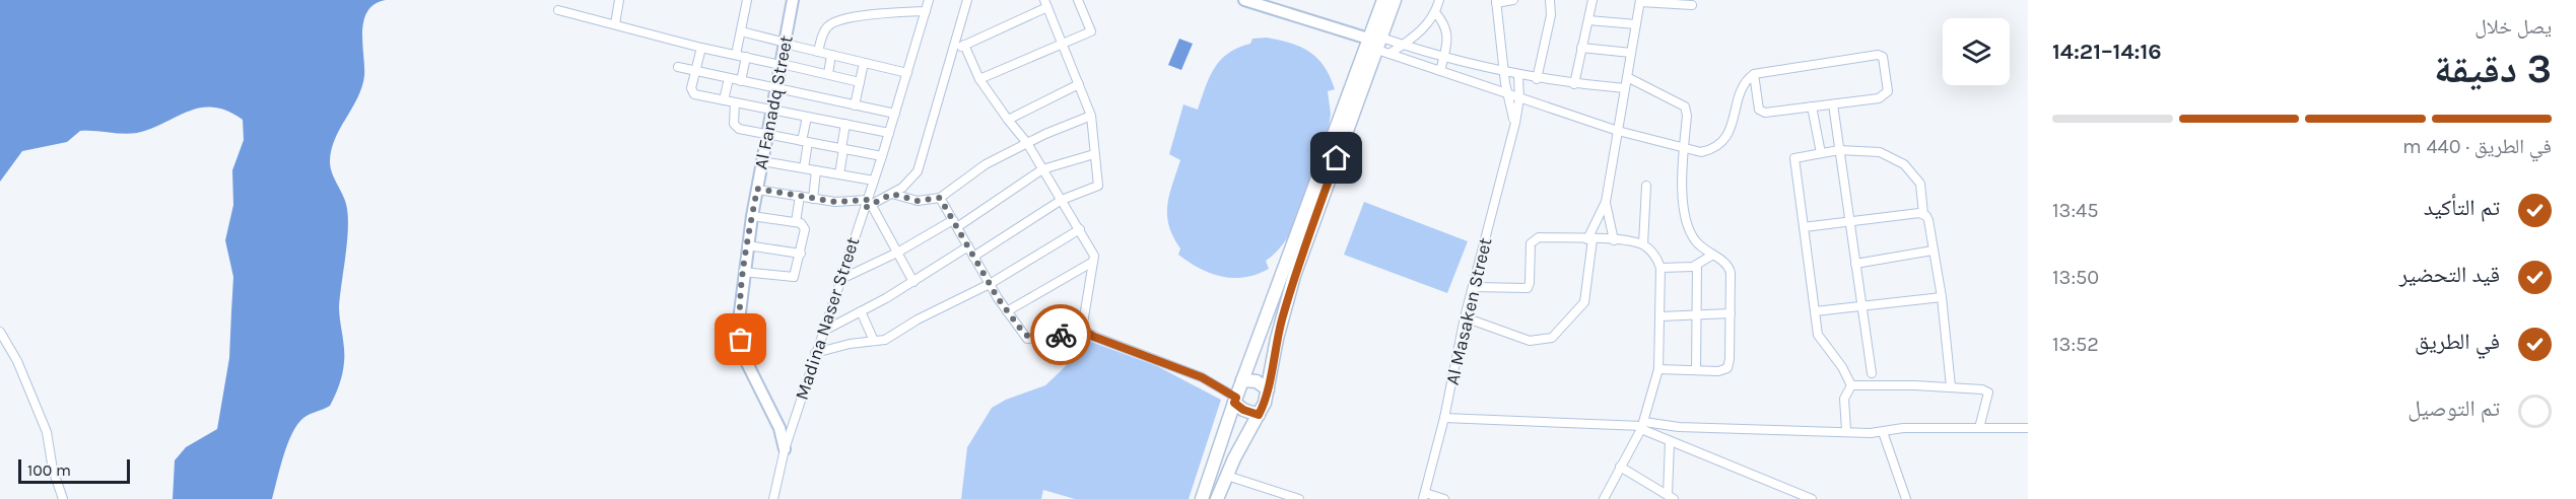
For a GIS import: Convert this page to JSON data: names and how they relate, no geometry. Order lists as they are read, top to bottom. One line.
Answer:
{"streets":{"street":["Al Fanadq Street","Al Masaken Street","Madina Naser Street"]},"crossings":[["Al Fanadq Street","Madina Naser Street"]],"scale_bar":"100 m","page":{"heading":["3 دقيقة","يصل خلال","14:16–14:21"],"bar":"في الطريق · 440 m","list":[["تم التأكيد","13:45"],["قيد التحضير","13:50"],["في الطريق","13:52"],"تم التوصيل"],"scale":"100 m"}}
